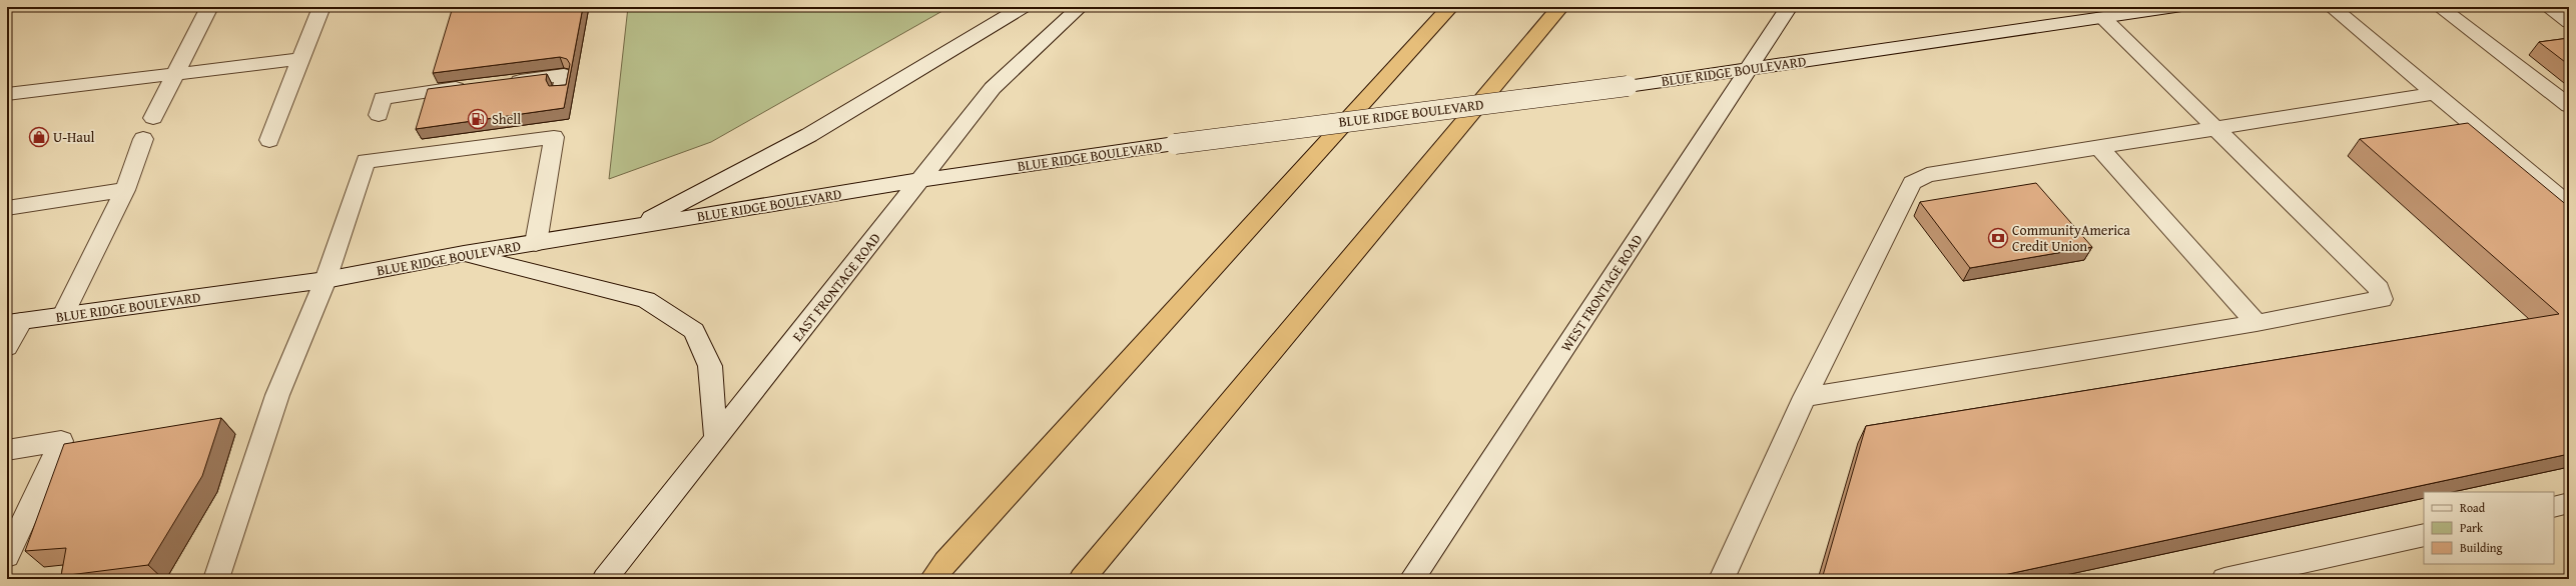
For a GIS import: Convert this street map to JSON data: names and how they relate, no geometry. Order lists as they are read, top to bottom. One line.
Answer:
{"streets":{"main road":["BLUE RIDGE BOULEVARD","EAST FRONTAGE ROAD","WEST FRONTAGE ROAD"]},"crossings":[["BLUE RIDGE BOULEVARD","EAST FRONTAGE ROAD"],["BLUE RIDGE BOULEVARD","WEST FRONTAGE ROAD"]],"places":{"fuel station":["Shell"],"shop":["U-Haul"],"bank":["CommunityAmerica Credit Union"]},"legend":["Road","Park","Building"]}
